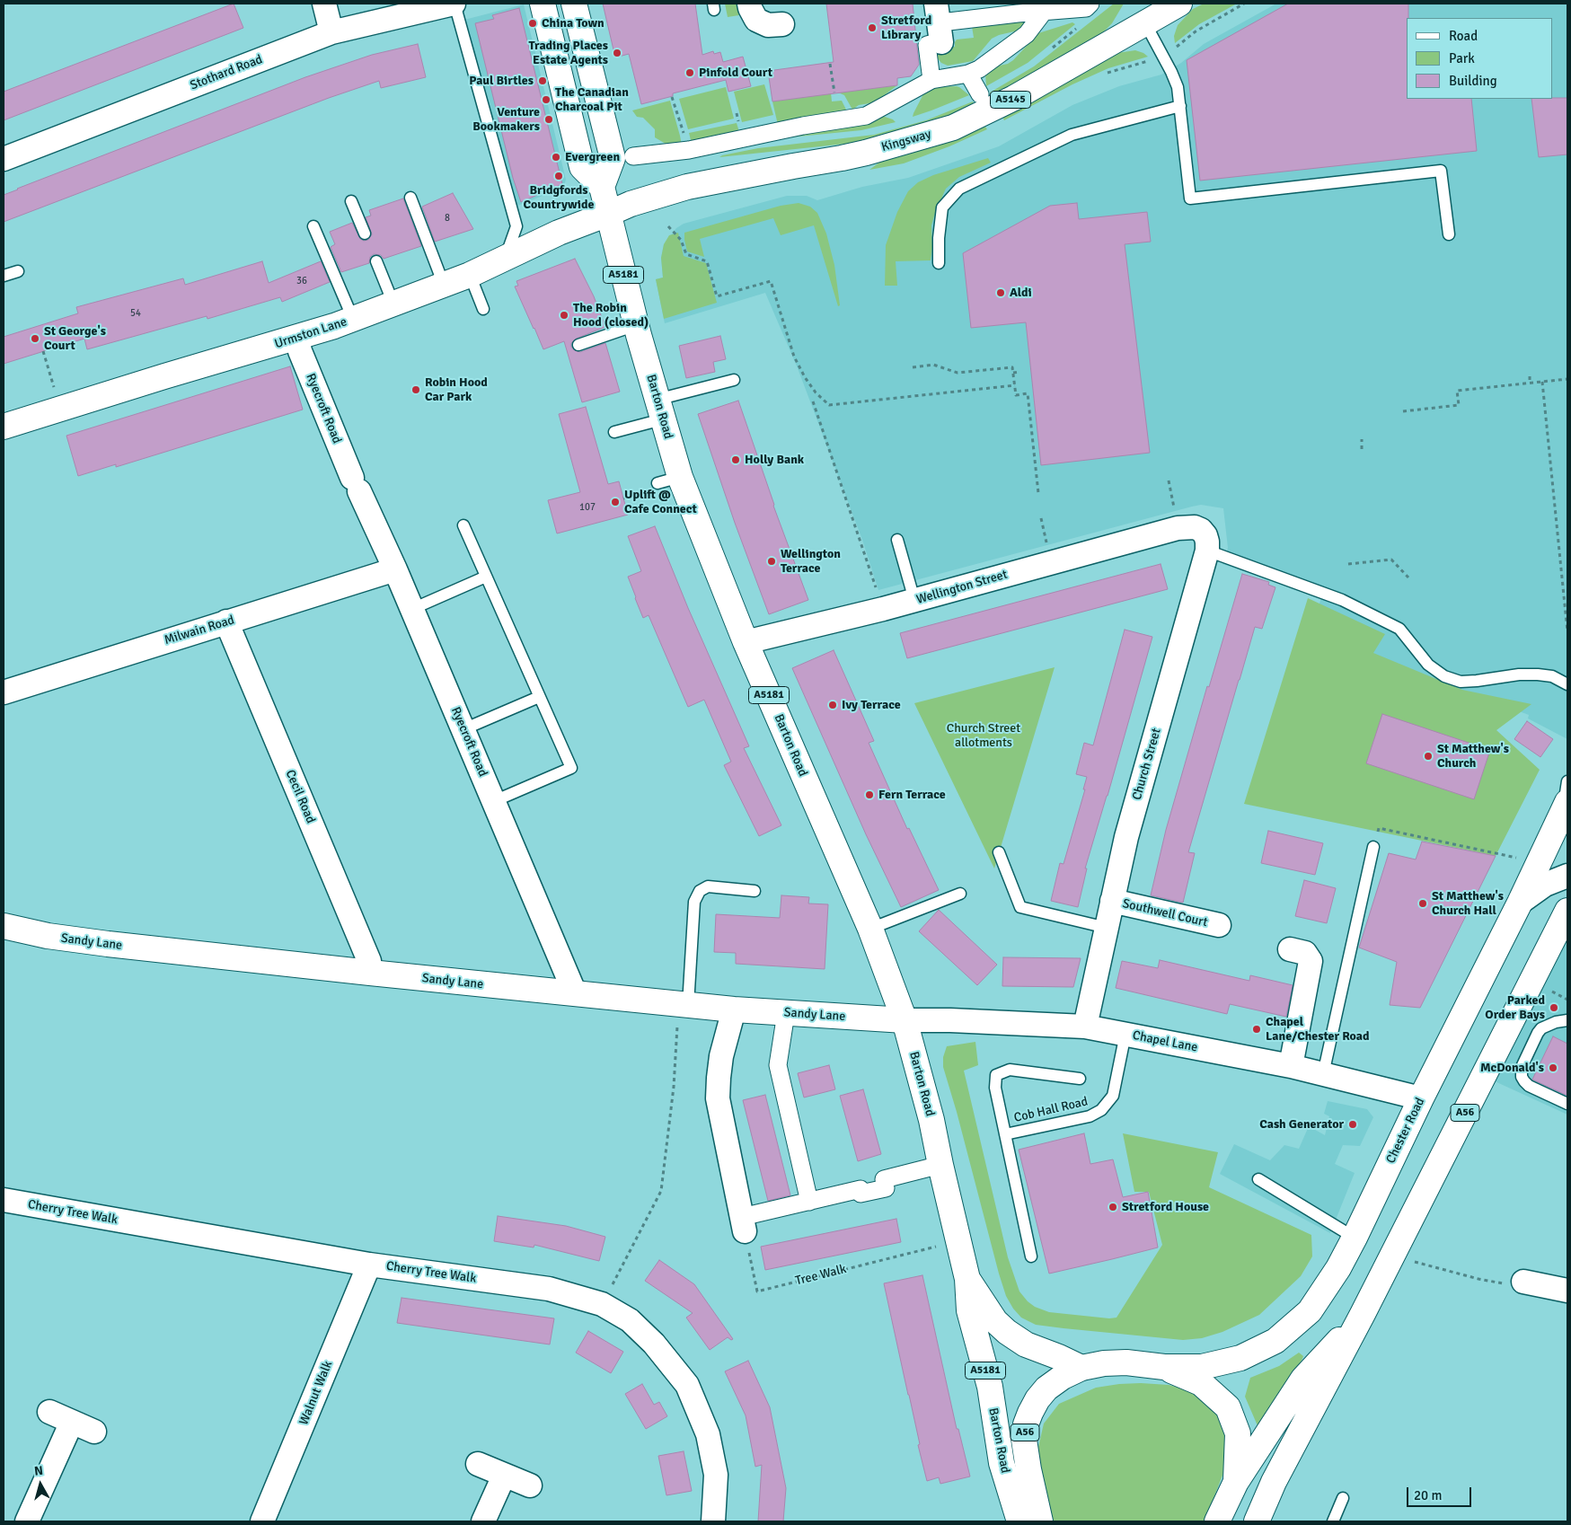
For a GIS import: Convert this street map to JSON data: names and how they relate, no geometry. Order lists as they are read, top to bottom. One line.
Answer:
{"streets":{"main road":["A5145","Kingsway","A5181","Urmston Lane","Barton Road","Sandy Lane","A56","Chester Road"],"street":["Stothard Road","Ryecroft Road","Wellington Street","Milwain Road","Church Street","Cecil Road","Southwell Court","Chapel Lane","Cherry Tree Walk","Walnut Walk"],"lane":["Cob Hall Road"],"path":["Tree Walk"]},"crossings":[["Kingsway","Urmston Lane"],["Kingsway","Barton Road"],["Urmston Lane","Barton Road"],["Urmston Lane","Ryecroft Road"],["Barton Road","Wellington Street"],["Barton Road","Sandy Lane"],["Barton Road","Chapel Lane"],["Barton Road","Chester Road"],["Barton Road","Tree Walk"],["Ryecroft Road","Milwain Road"],["Ryecroft Road","Sandy Lane"],["Wellington Street","Church Street"],["Milwain Road","Cecil Road"],["Church Street","Southwell Court"],["Church Street","Chapel Lane"],["Cecil Road","Sandy Lane"],["Sandy Lane","Chapel Lane"],["Chapel Lane","Cob Hall Road"],["Chapel Lane","Chester Road"],["Cherry Tree Walk","Walnut Walk"]],"parks":["Church Street allotments"],"places":["China Town","Stretford Library","Trading Places Estate Agents","Pinfold Court","Paul Birtles","The Canadian Charcoal Pit","Venture Bookmakers","Evergreen","Bridgfords Countrywide","Aldi","The Robin Hood (closed)","St George's Court","Robin Hood Car Park","Holly Bank","Uplift @ Cafe Connect","Wellington Terrace","Ivy Terrace","St Matthew's Church","Fern Terrace","St Matthew's Church Hall","Parked Order Bays","Chapel Lane/Chester Road","McDonald's","Cash Generator","Stretford House"],"house_numbers":["8","36","54","107"],"legend":["Road","Park","Building"],"scale_bar":"20 m","north":"top"}
